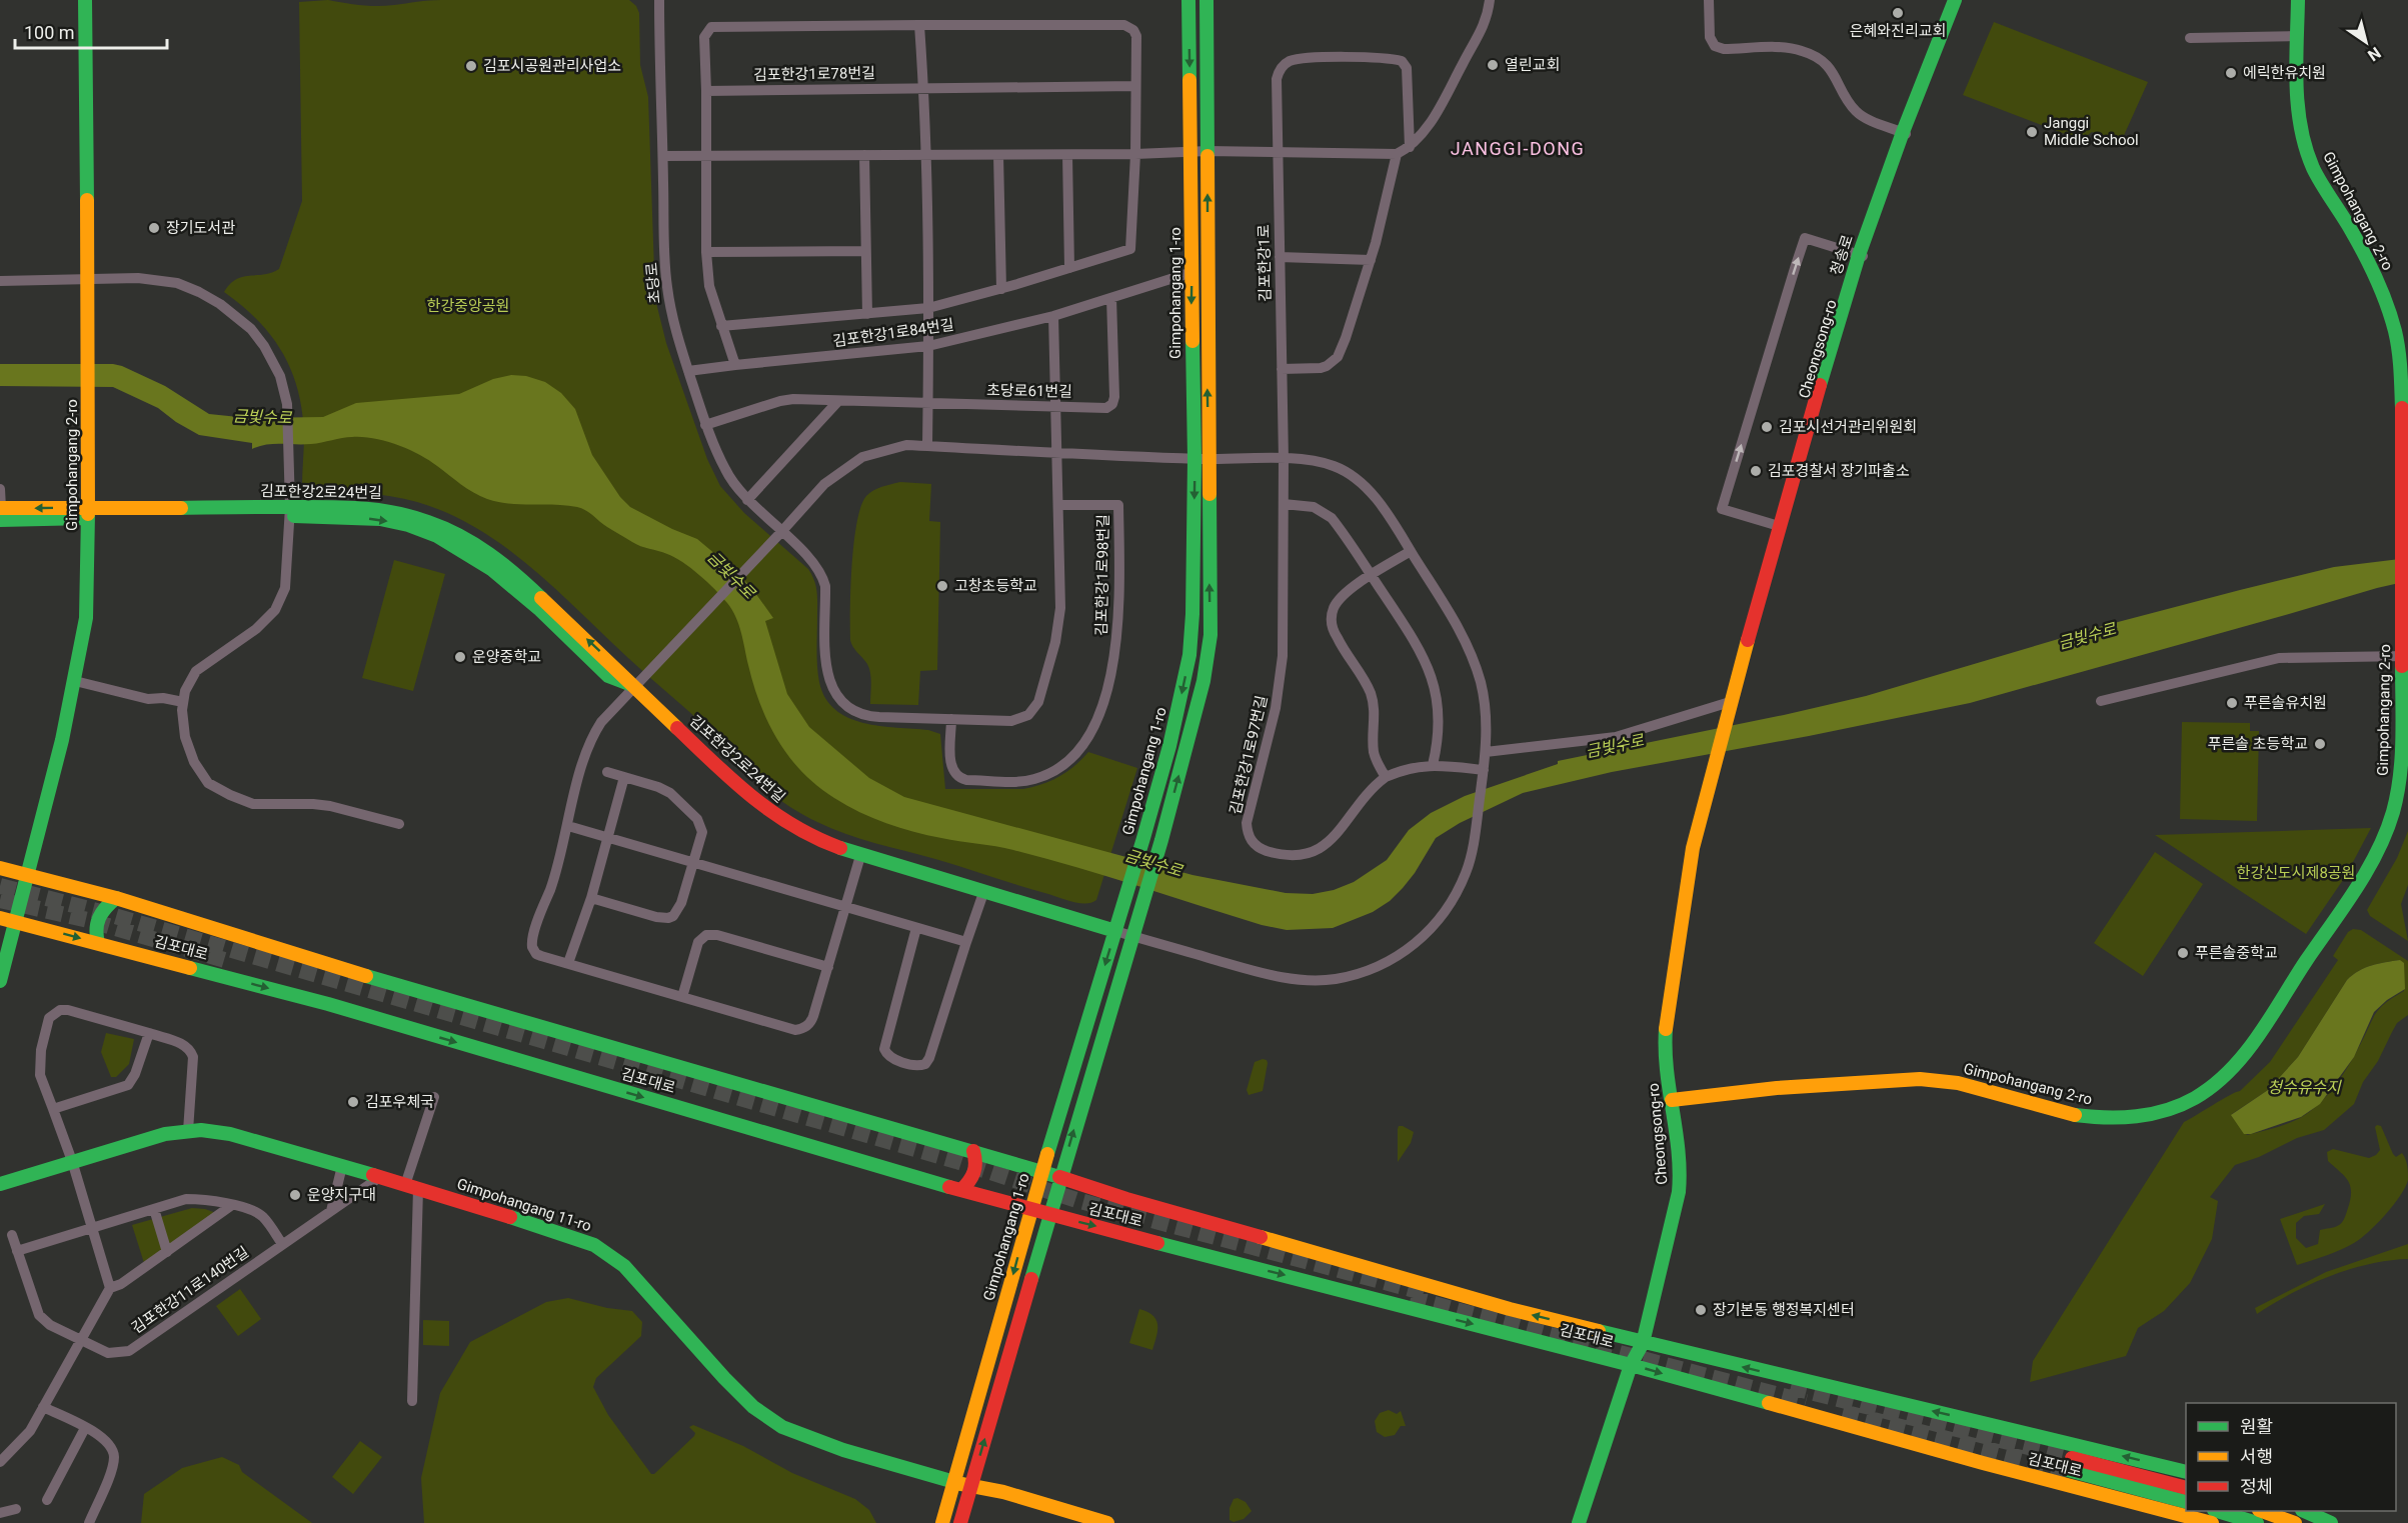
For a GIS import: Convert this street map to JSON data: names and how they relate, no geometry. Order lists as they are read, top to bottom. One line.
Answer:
{"streets":{"street":["김포한강1로78번길","Gimpohangang 2-ro","김포한강1로","초당로","Gimpohangang 1-ro","김포한강1로84번길","Cheongsong-ro","초당로61번길","김포한강2로24번길","김포한강1로98번길","김포한강1로97번길","김포대로","Gimpohangang 11-ro","김포한강11로140번길"]},"crossings":[["Gimpohangang 2-ro","Cheongsong-ro"],["Gimpohangang 2-ro","김포한강2로24번길"],["Gimpohangang 2-ro","김포대로"],["김포한강1로","김포한강1로97번길"],["초당로","초당로61번길"],["초당로","김포한강1로98번길"],["Gimpohangang 1-ro","김포한강1로84번길"],["Gimpohangang 1-ro","김포한강2로24번길"],["Gimpohangang 1-ro","김포대로"],["Gimpohangang 1-ro","Gimpohangang 11-ro"],["김포한강1로84번길","초당로61번길"],["Cheongsong-ro","김포대로"],["Gimpohangang 11-ro","김포한강11로140번길"]],"districts":["JANGGI-DONG"],"water":["금빛수로","청수유수지"],"parks":["한강중앙공원","한강신도시제8공원"],"places":["은혜와진리교회","열린교회","김포시공원관리사업소","에릭한유치원","Janggi Middle School","장기도서관","김포시선거관리위원회","김포경찰서 장기파출소","고창초등학교","운양중학교","푸른솔유치원","푸른솔 초등학교","푸른솔중학교","김포우체국","운양지구대","장기본동 행정복지센터"],"legend":["원활","서행","정체"],"scale_bar":"100 m","north":"bottom right"}
